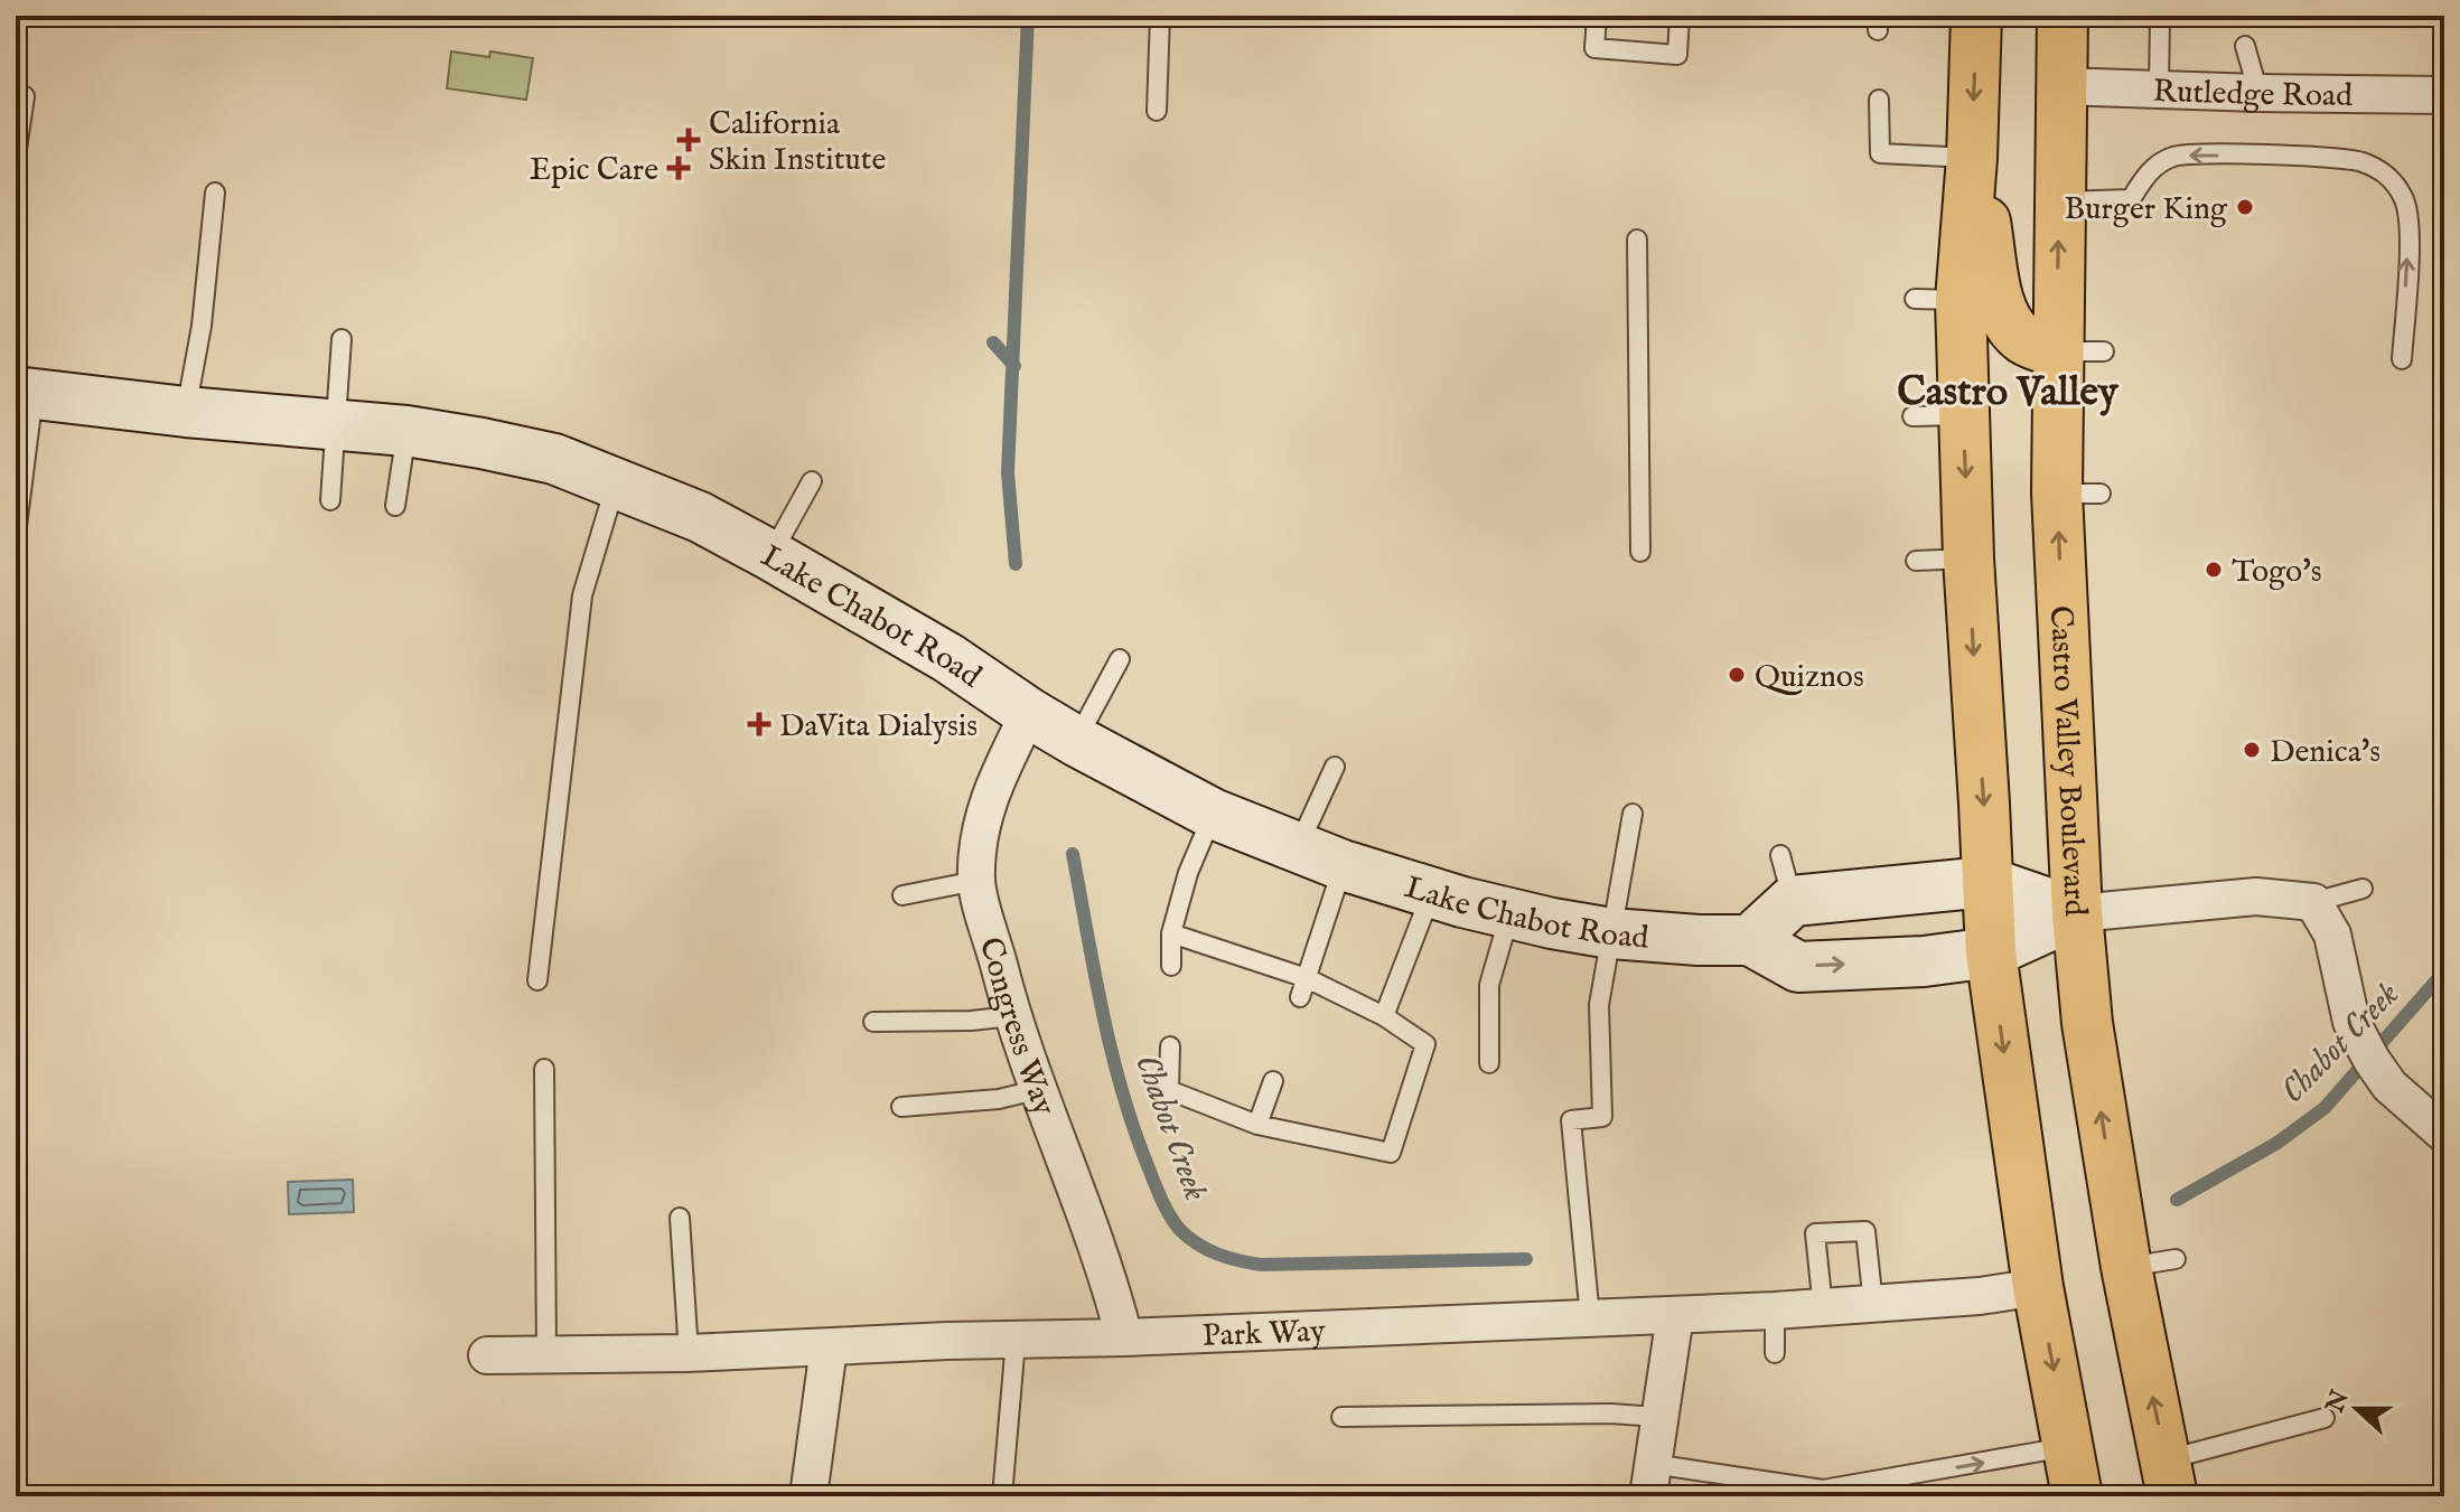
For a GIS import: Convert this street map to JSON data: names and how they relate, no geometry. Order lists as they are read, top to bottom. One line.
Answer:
{"streets":{"main road":["Lake Chabot Road","Castro Valley Boulevard"],"street":["Rutledge Road","Congress Way","Park Way"]},"crossings":[["Rutledge Road","Castro Valley Boulevard"],["Lake Chabot Road","Castro Valley Boulevard"],["Lake Chabot Road","Congress Way"],["Congress Way","Park Way"]],"districts":["Castro Valley"],"water":["Chabot Creek"],"places":{"health":["California Skin Institute","Epic Care","DaVita Dialysis"],"other":["Burger King","Togo's","Quiznos","Denica's"]},"north":"left"}
